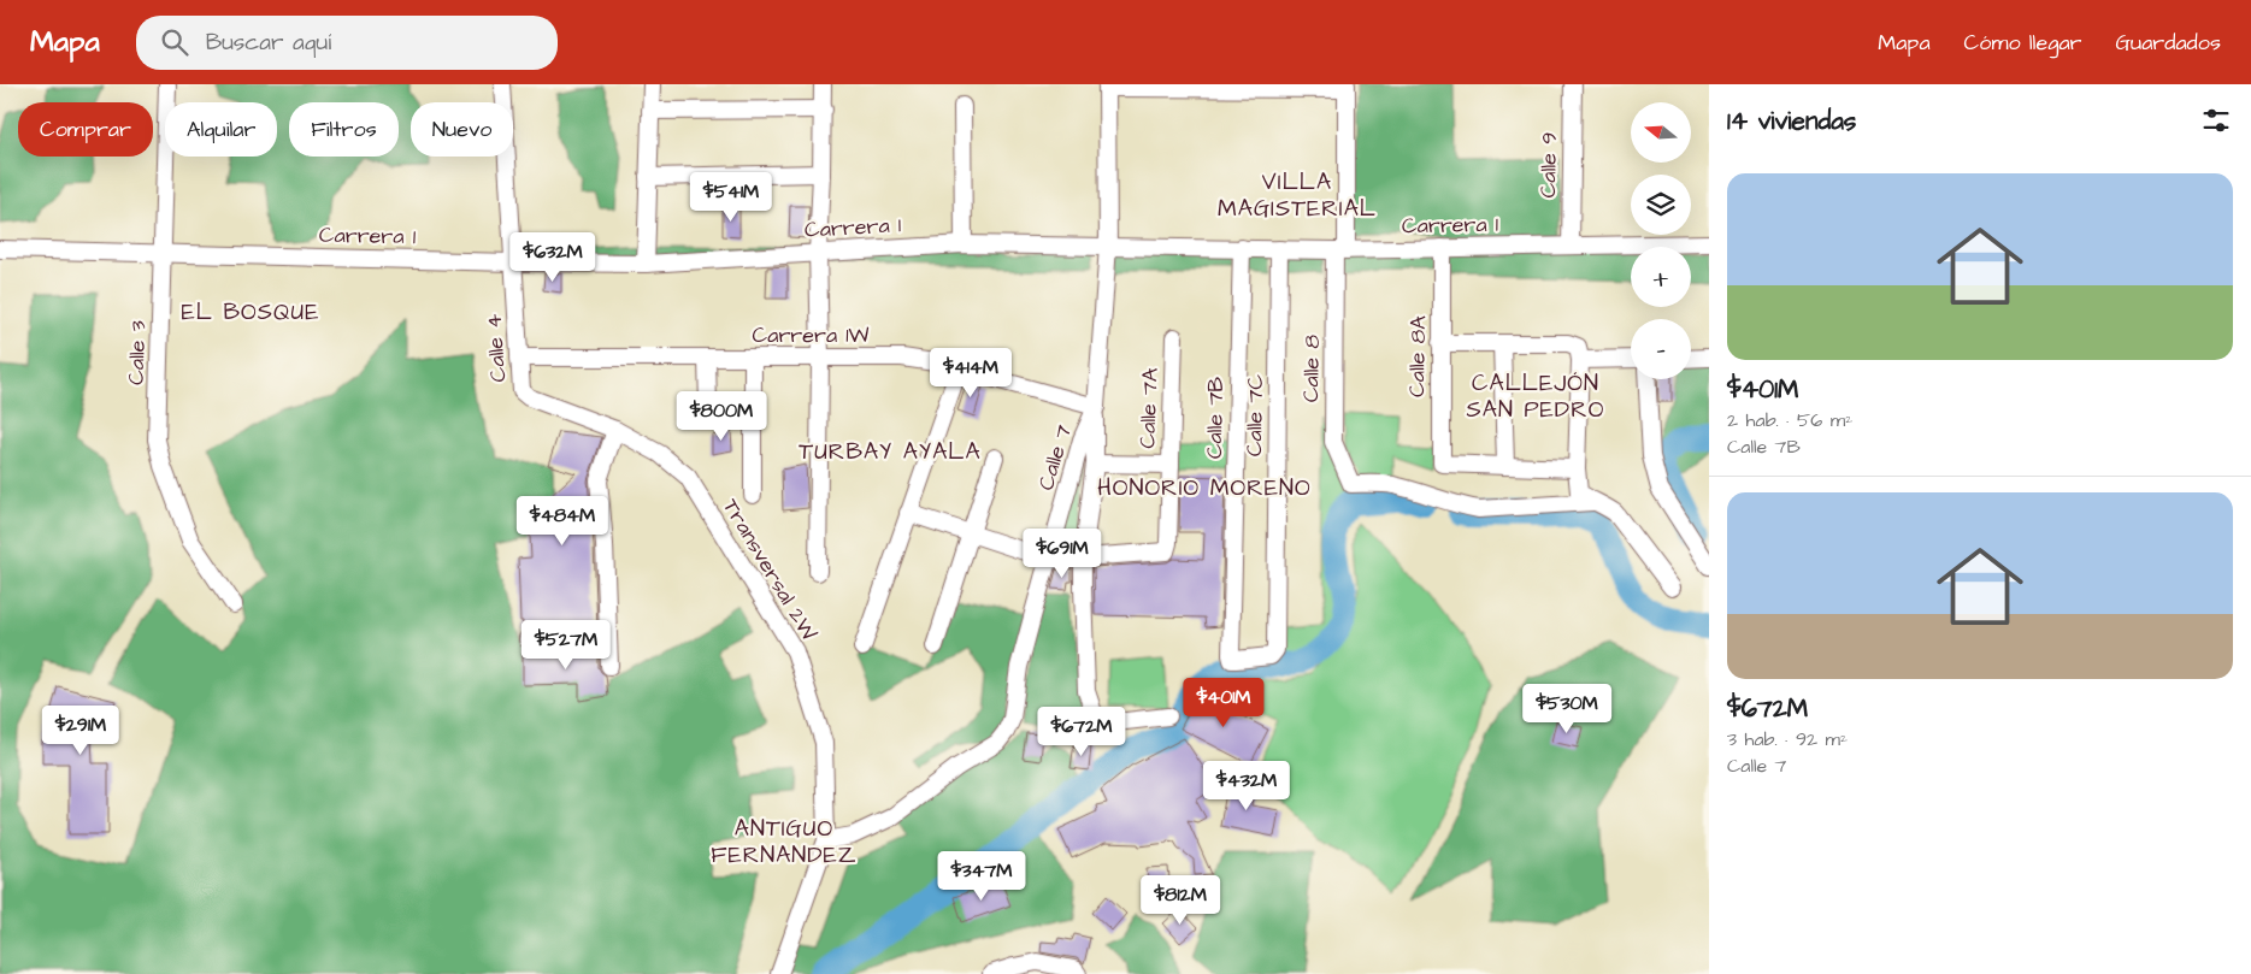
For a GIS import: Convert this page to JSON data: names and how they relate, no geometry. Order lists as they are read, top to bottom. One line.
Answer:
{"streets":{"street":["Calle 9","Carrera 1","Carrera 1W","Calle 4","Calle 3","Calle 8A","Calle 8","Calle 7A","Calle 7C","Calle 7B","Calle 7","Transversal 2W"]},"crossings":[["Calle 9","Carrera 1"],["Carrera 1","Calle 4"],["Carrera 1","Calle 3"],["Carrera 1","Calle 8A"],["Carrera 1","Calle 8"],["Carrera 1","Calle 7C"],["Carrera 1","Calle 7B"],["Carrera 1","Calle 7"],["Carrera 1W","Calle 4"],["Carrera 1W","Calle 7"],["Calle 4","Transversal 2W"],["Calle 7C","Calle 7B"],["Calle 7","Transversal 2W"]],"districts":["VILLA MAGISTERIAL","EL BOSQUE","CALLEJÓN SAN PEDRO","TURBAY AYALA","HONORIO MORENO","ANTIGUO FERNANDEZ"],"north":"left","page":{"header":"Mapa","search":"Buscar aquí","nav":["Mapa","Cómo llegar","Guardados"],"heading":"14 viviendas","map_buttons":["+","−"],"chip":["Comprar","Alquilar","Filtros","Nuevo"],"list":[{"name":"$401M","note":"2 hab. · 56 m² · Calle 7B"},{"name":"$672M","note":"3 hab. · 92 m² · Calle 7"}],"price":["$541M","$632M","$414M","$800M","$484M","$691M","$527M","$401M","$530M","$291M","$672M","$432M","$347M","$812M"]}}
